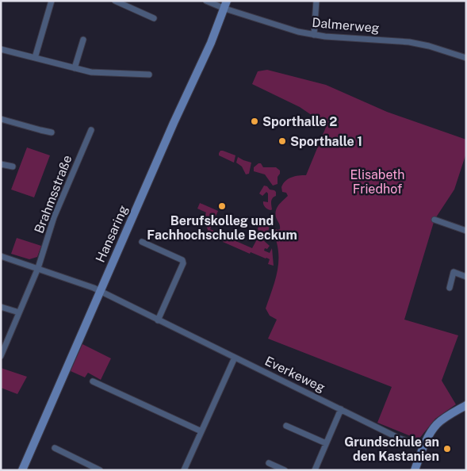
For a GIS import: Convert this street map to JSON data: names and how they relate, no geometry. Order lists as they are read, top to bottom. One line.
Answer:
{"streets":{"street":["Dalmerweg","Brahmsstraße","Hansaring","Everkeweg"]},"crossings":[["Dalmerweg","Hansaring"],["Brahmsstraße","Everkeweg"],["Hansaring","Everkeweg"]],"parks":["Elisabeth Friedhof"],"places":["Sporthalle 2","Sporthalle 1","Berufskolleg und Fachhochschule Beckum","Grundschule an den Kastanien"]}
